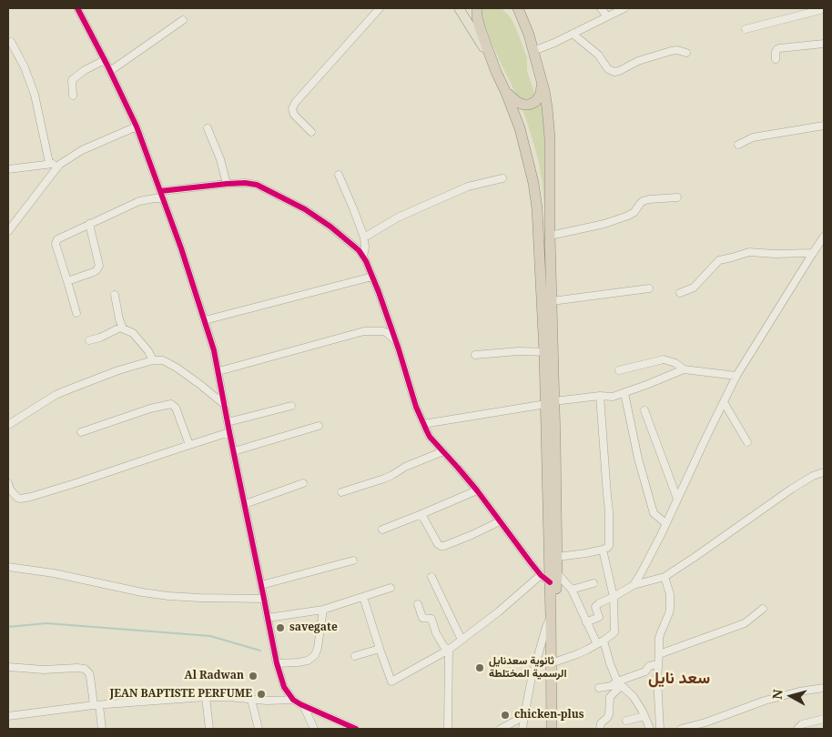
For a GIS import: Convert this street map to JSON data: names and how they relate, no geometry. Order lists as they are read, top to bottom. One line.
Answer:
{"districts":["سعد نايل"],"places":["savegate","ثانوية سعدنايل الرسمية المختلطة","Al Radwan","JEAN BAPTISTE PERFUME","chicken-plus"],"north":"left"}
